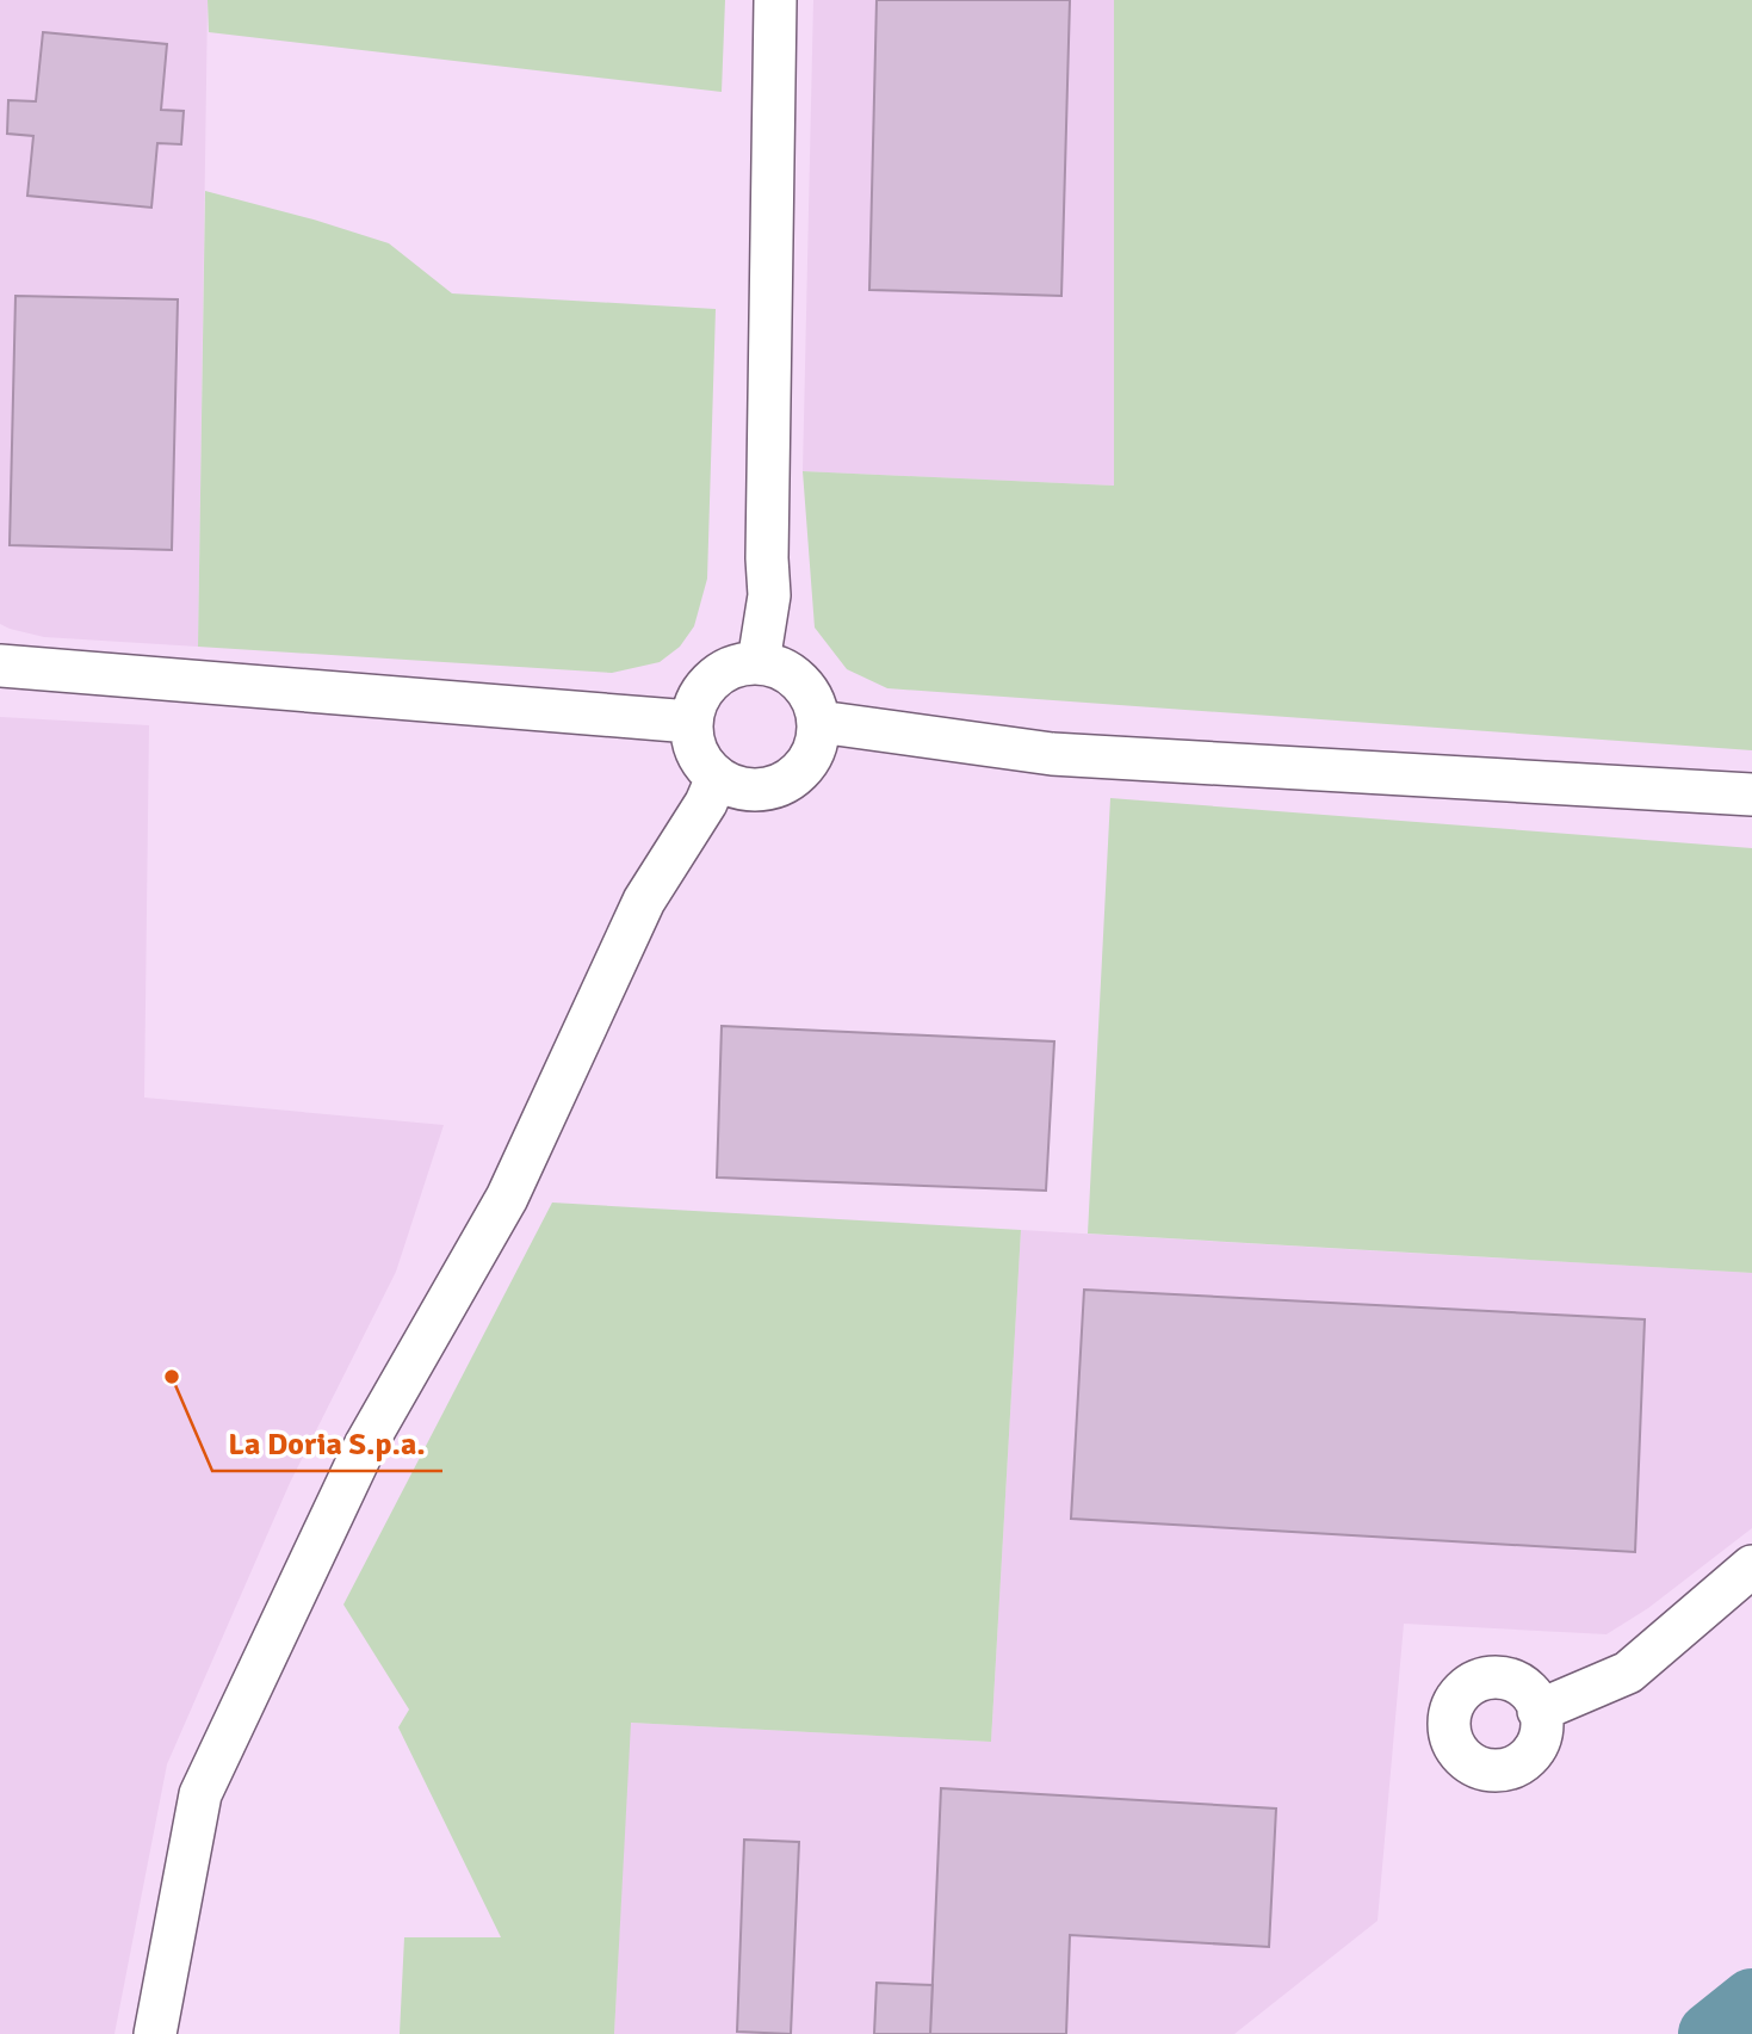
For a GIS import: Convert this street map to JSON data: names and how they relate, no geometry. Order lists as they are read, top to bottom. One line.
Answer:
{"places":["La Doria S.p.a."]}
